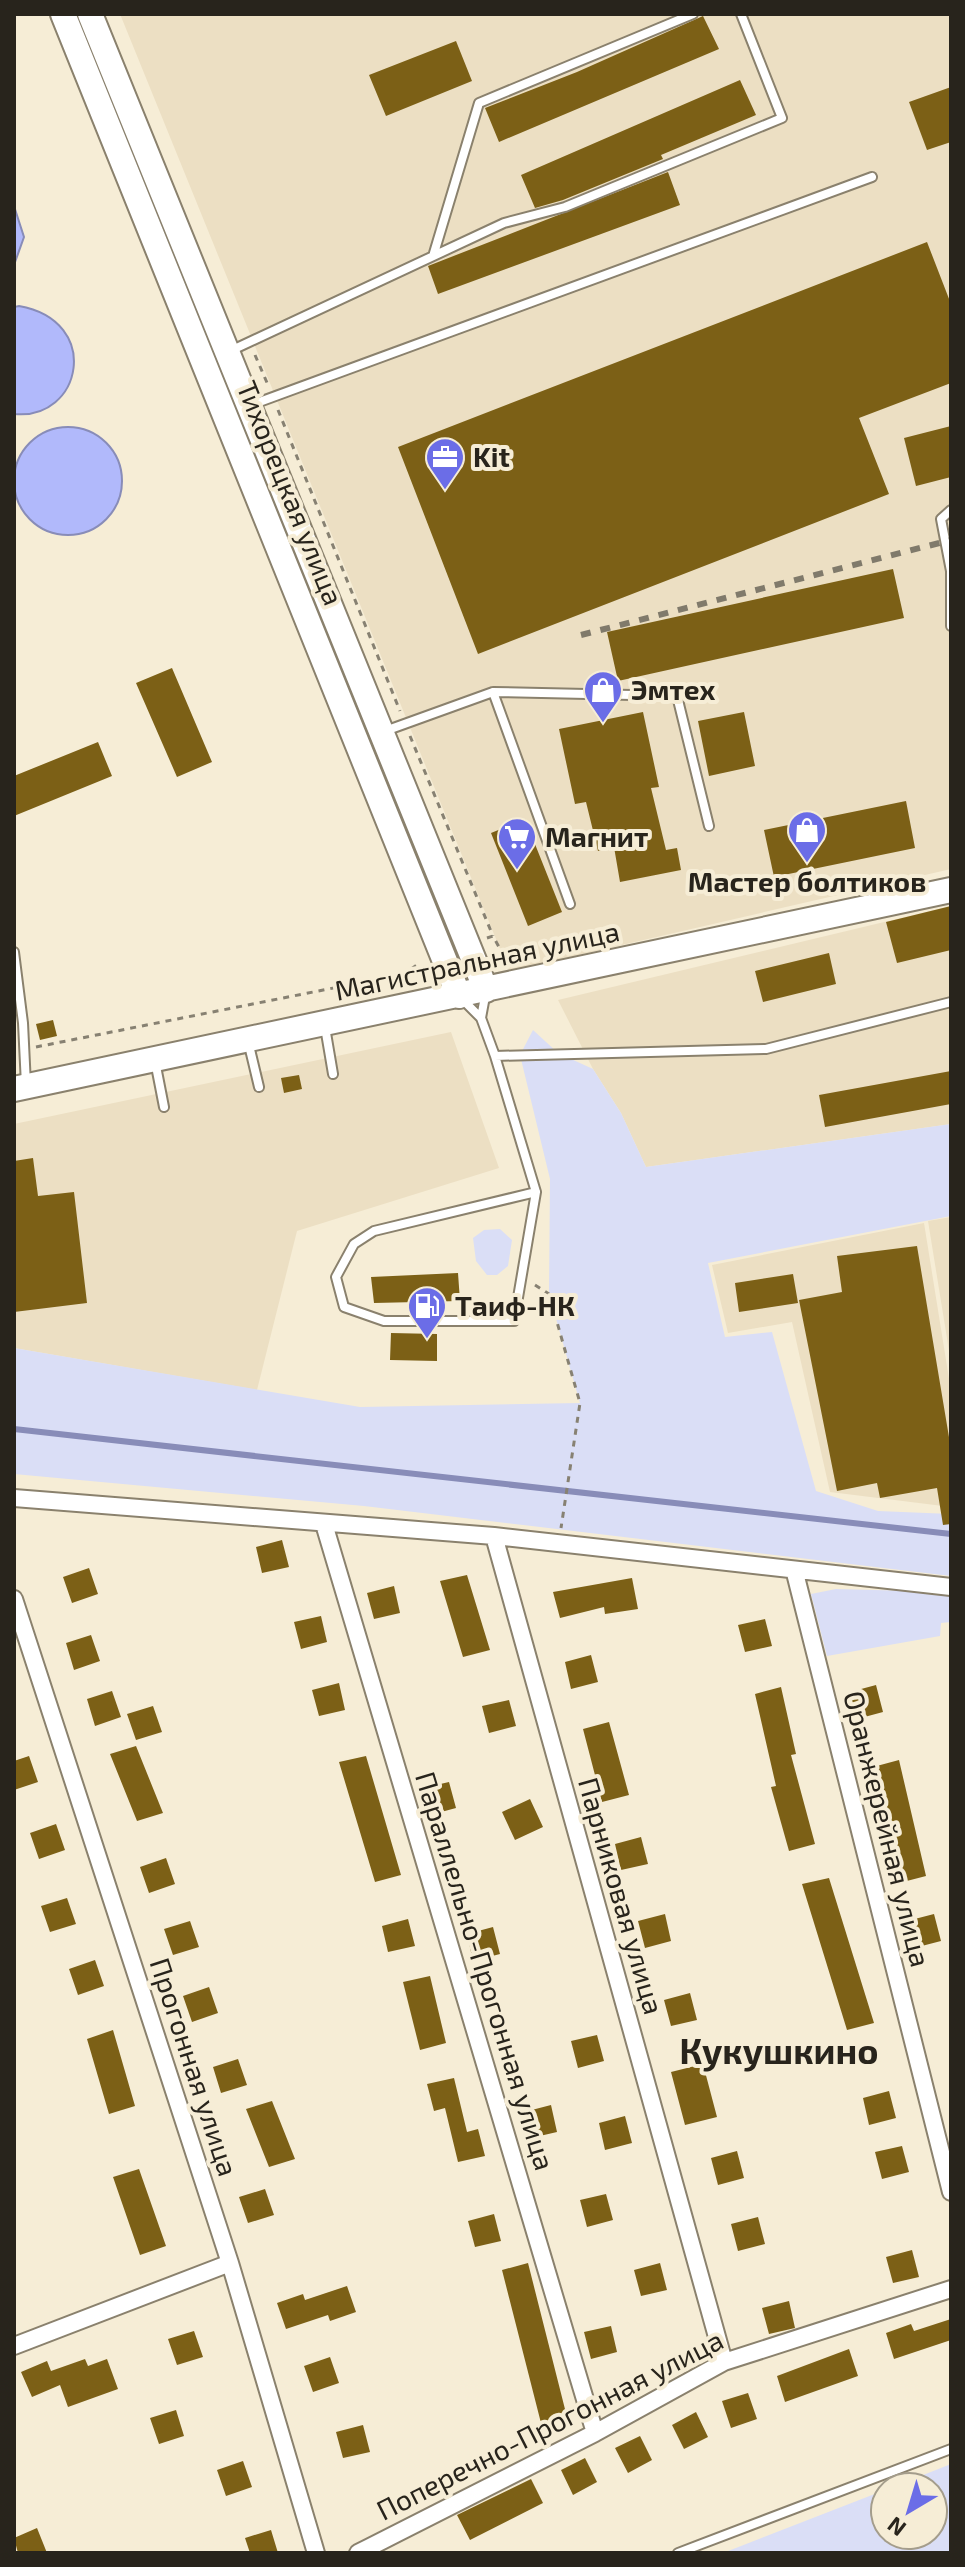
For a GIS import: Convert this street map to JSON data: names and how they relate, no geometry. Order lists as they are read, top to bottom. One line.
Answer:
{"streets":{"main road":["Тихорецкая улица","Магистральная улица"],"street":["Оранжерейная улица","Парниковая улица","Параллельно-Прогонная улица","Прогонная улица","Поперечно-Прогонная улица"]},"crossings":[["Тихорецкая улица","Магистральная улица"],["Парниковая улица","Поперечно-Прогонная улица"],["Параллельно-Прогонная улица","Поперечно-Прогонная улица"]],"districts":["Кукушкино"],"places":{"office":["Kit"],"shop":["Эмтех","Мастер болтиков"],"supermarket":["Магнит"],"fuel station":["Таиф-НК"]},"north":"bottom left"}
